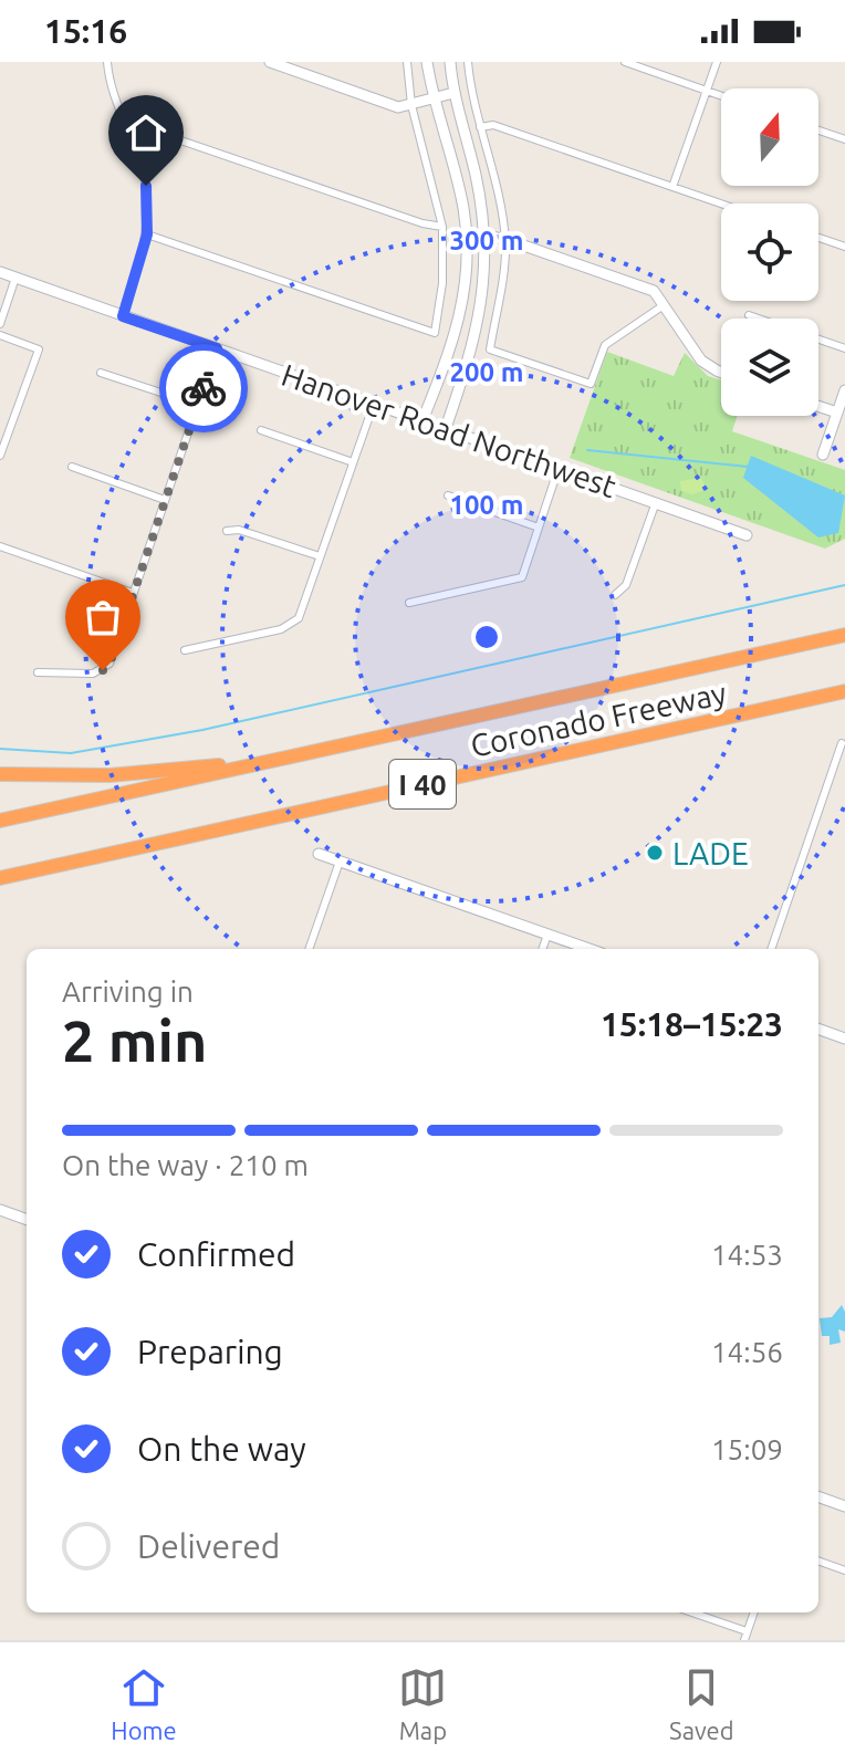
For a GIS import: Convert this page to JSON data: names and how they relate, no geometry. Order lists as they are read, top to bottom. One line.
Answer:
{"streets":{"highway":["Coronado Freeway","I 40"],"street":["Hanover Road Northwest"]},"places":["LADE"],"north":"top","page":{"status":"15:16","heading":["2 min","Arriving in","15:18–15:23"],"bar":"On the way · 210 m","list":[["Confirmed","14:53"],["Preparing","14:56"],["On the way","15:09"],"Delivered"],"tabs":["Home","Map","Saved"]},"rings":["300 m","200 m","100 m"]}
